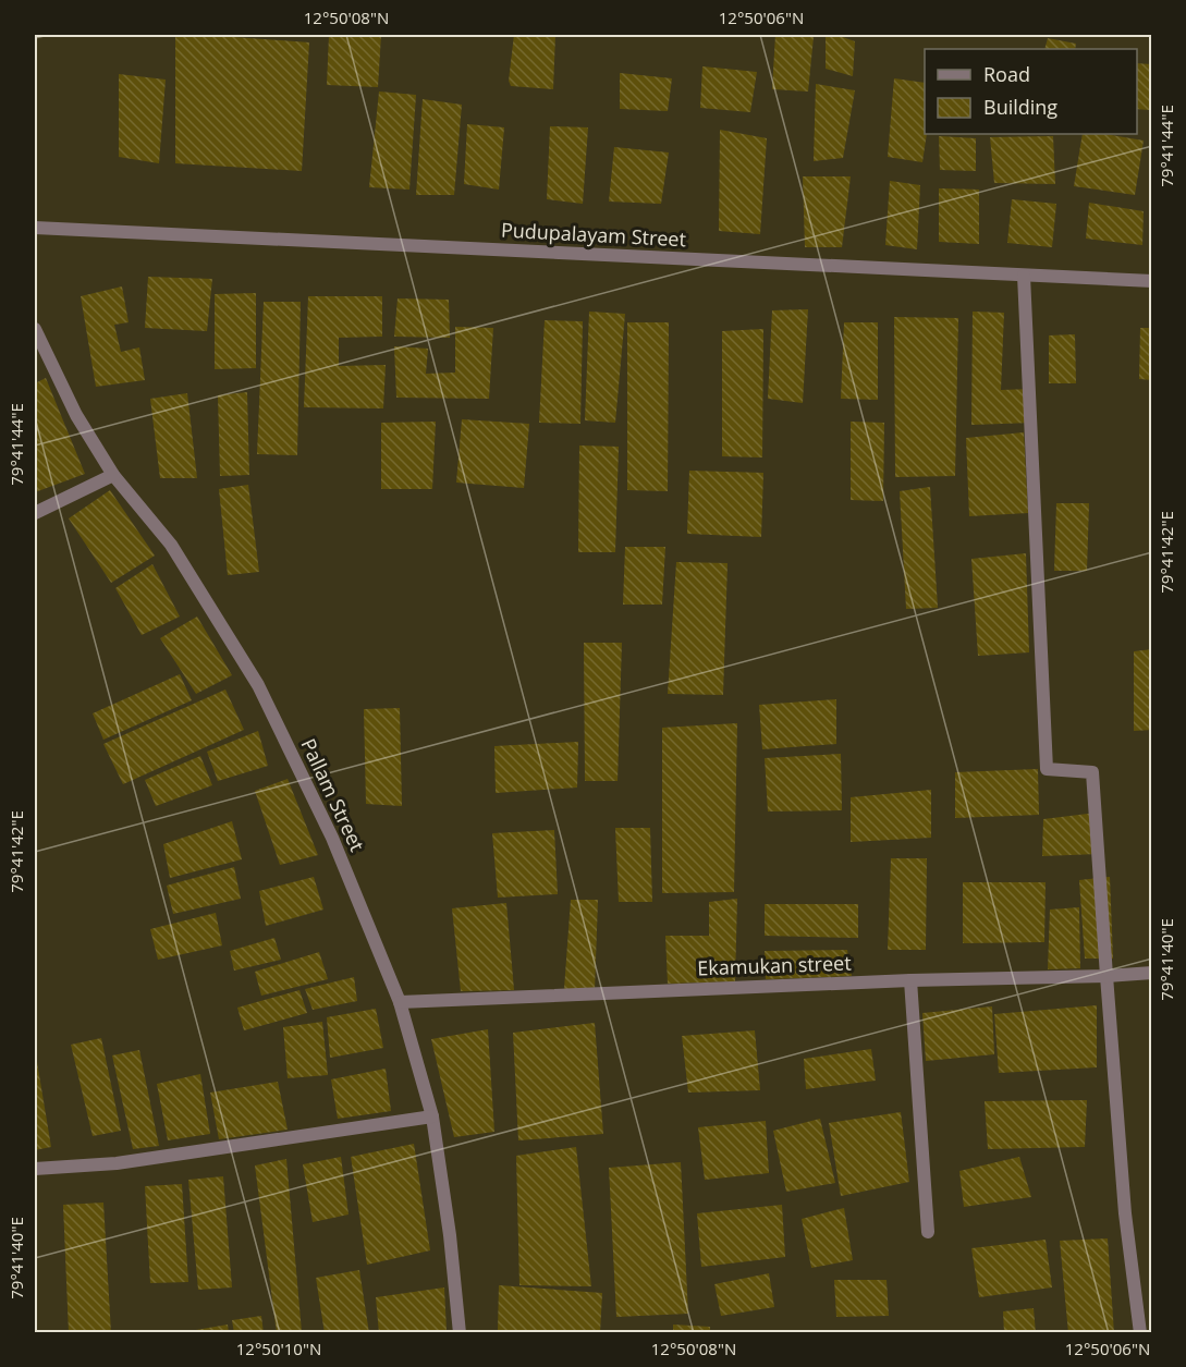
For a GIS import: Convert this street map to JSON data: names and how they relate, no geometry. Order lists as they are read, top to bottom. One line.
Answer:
{"streets":{"street":["Pudupalayam Street","Pallam Street","Ekamukan street"]},"crossings":[["Pallam Street","Ekamukan street"]],"legend":["Road","Building"],"coordinates":["12°50'08\"N","12°50'06\"N","79°41'44\"E","79°41'42\"E","79°41'40\"E","12°50'10\"N"]}
